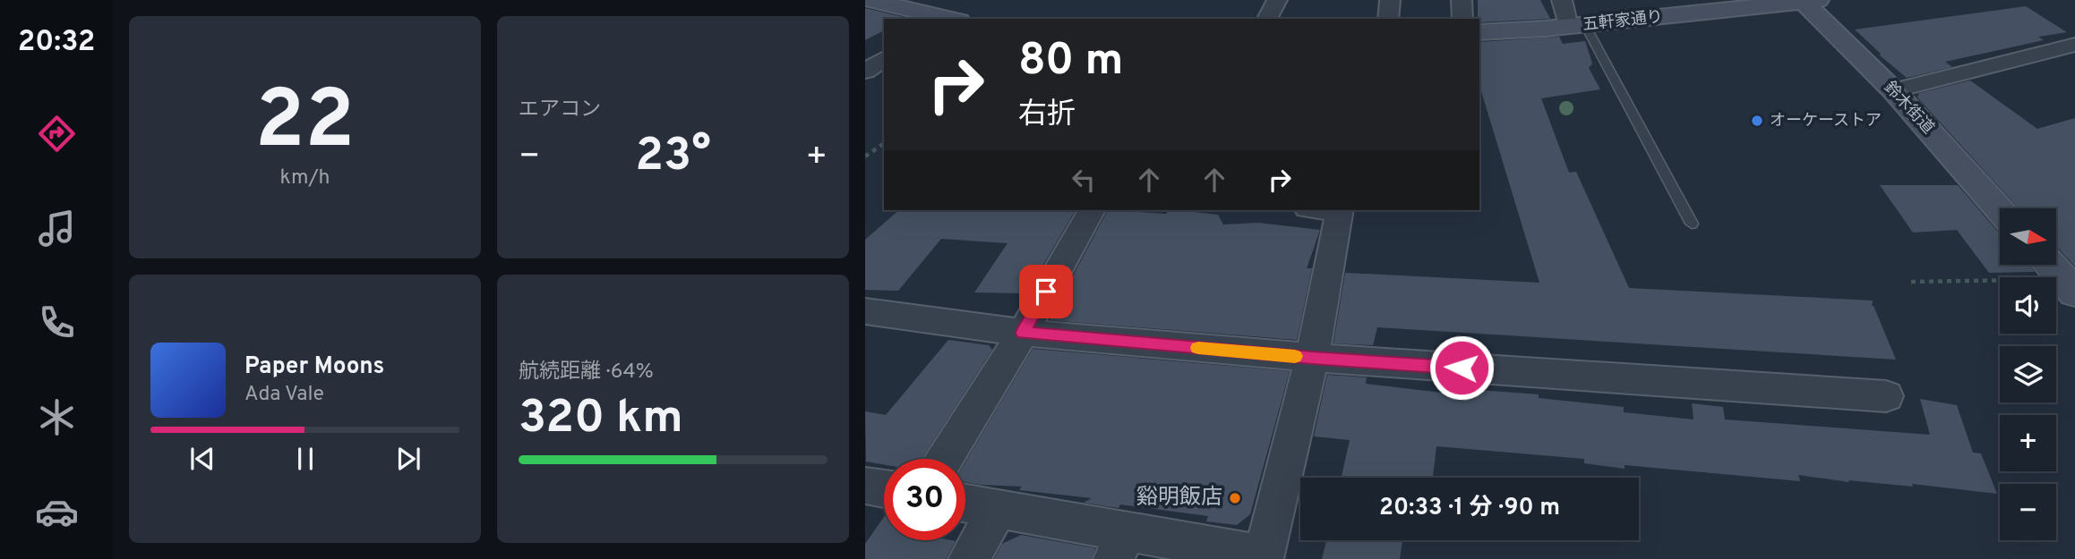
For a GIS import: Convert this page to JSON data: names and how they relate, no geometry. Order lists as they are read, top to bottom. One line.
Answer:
{"streets":{"street":["五軒家通り","鈴木街道"]},"crossings":[["五軒家通り","鈴木街道"]],"places":["オーケーストア","谿明飯店"],"north":"right","page":{"tabs":"20:32","tile":[["22","km/h"],"エアコン",["航続距離 · 64%","320 km"]],"turn":["80 m","右折"],"heat":["−","23°","+"],"map_buttons":["+","−"],"song":["Paper Moons","Ada Vale"],"limit":"30","trip":"20:33 · 1 分 · 90 m"}}
